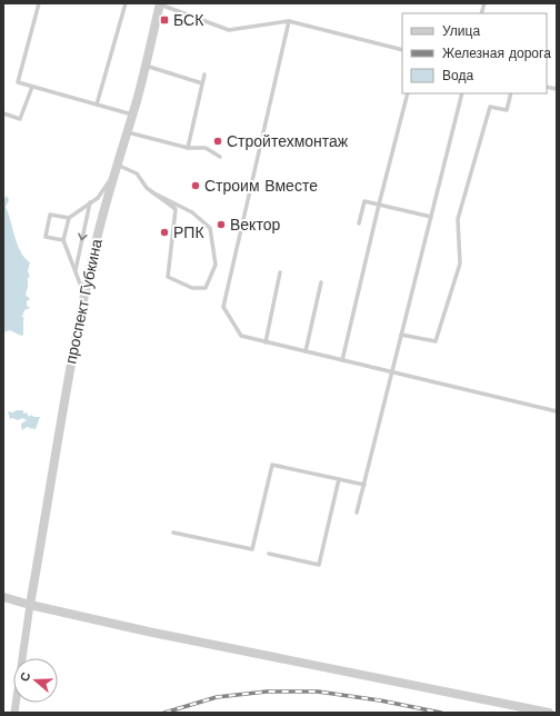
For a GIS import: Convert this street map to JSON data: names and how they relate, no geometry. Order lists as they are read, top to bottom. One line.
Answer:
{"streets":{"street":["проспект Губкина"]},"places":{"transit":["БСК"],"other":["Стройтехмонтаж","Строим Вместе","Вектор","РПК"]},"legend":["Улица","Железная дорога","Вода"],"north":"left"}
